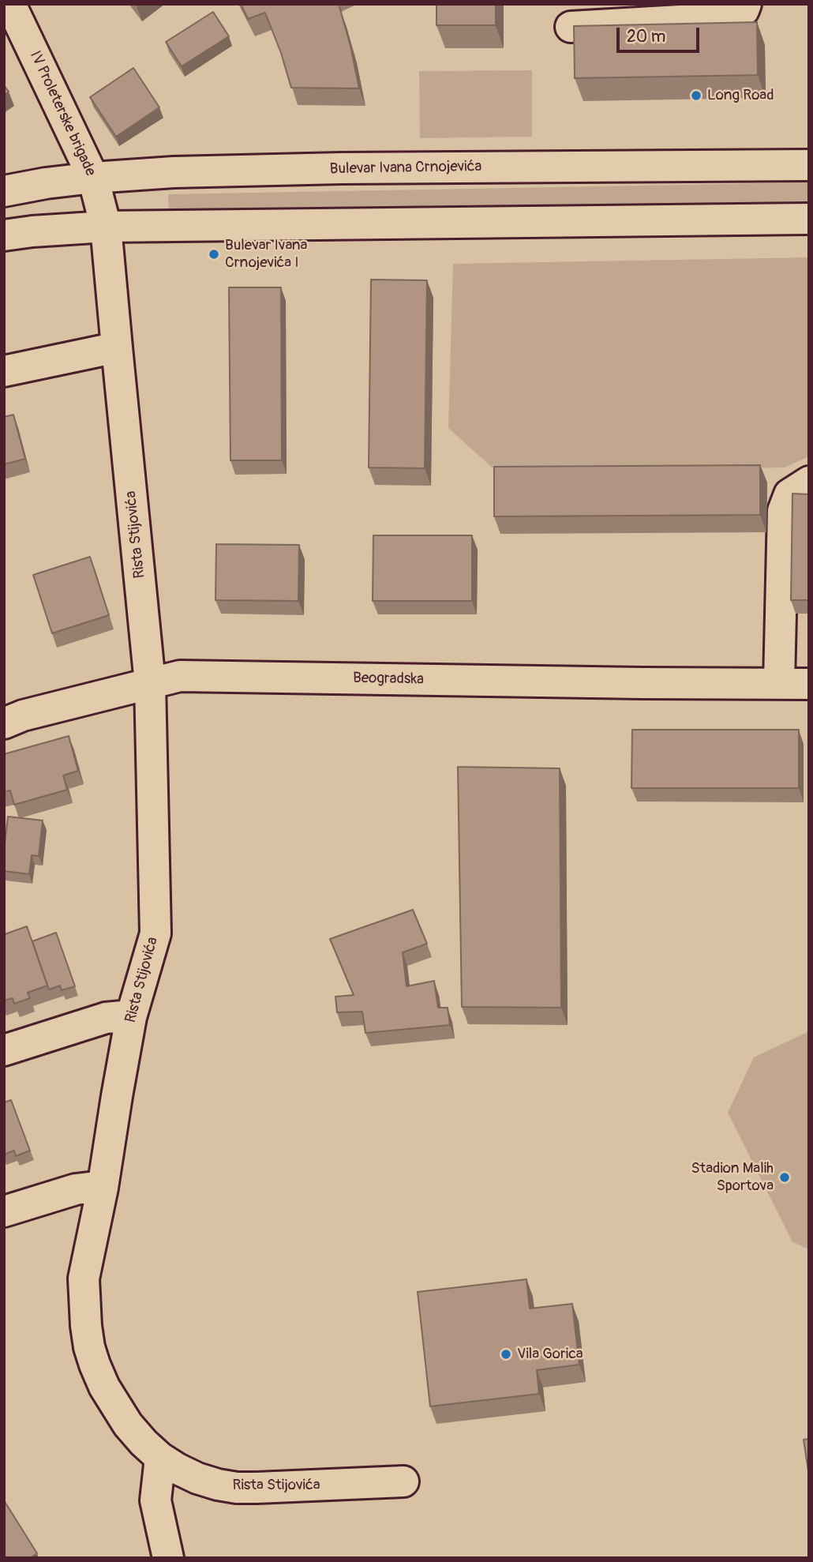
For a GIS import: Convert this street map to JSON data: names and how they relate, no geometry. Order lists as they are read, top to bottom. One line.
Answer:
{"streets":{"street":["IV Proleterske brigade","Bulevar Ivana Crnojevića","Rista Stijovića","Beogradska"]},"crossings":[["IV Proleterske brigade","Bulevar Ivana Crnojevića"],["IV Proleterske brigade","Rista Stijovića"],["Rista Stijovića","Beogradska"]],"places":["Long Road","Bulevar Ivana Crnojevića I","Stadion Malih Sportova","Vila Gorica"],"scale_bar":"20 m"}
